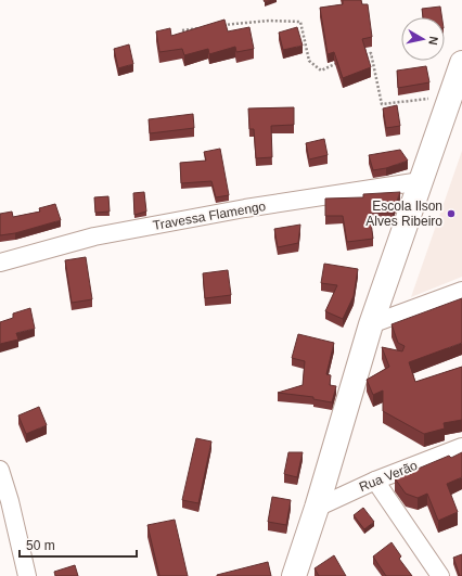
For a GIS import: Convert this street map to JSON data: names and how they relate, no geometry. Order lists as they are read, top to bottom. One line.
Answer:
{"streets":{"street":["Travessa Flamengo","Rua Verão"]},"places":["Escola Ilson Alves Ribeiro"],"scale_bar":"50 m","north":"right"}
